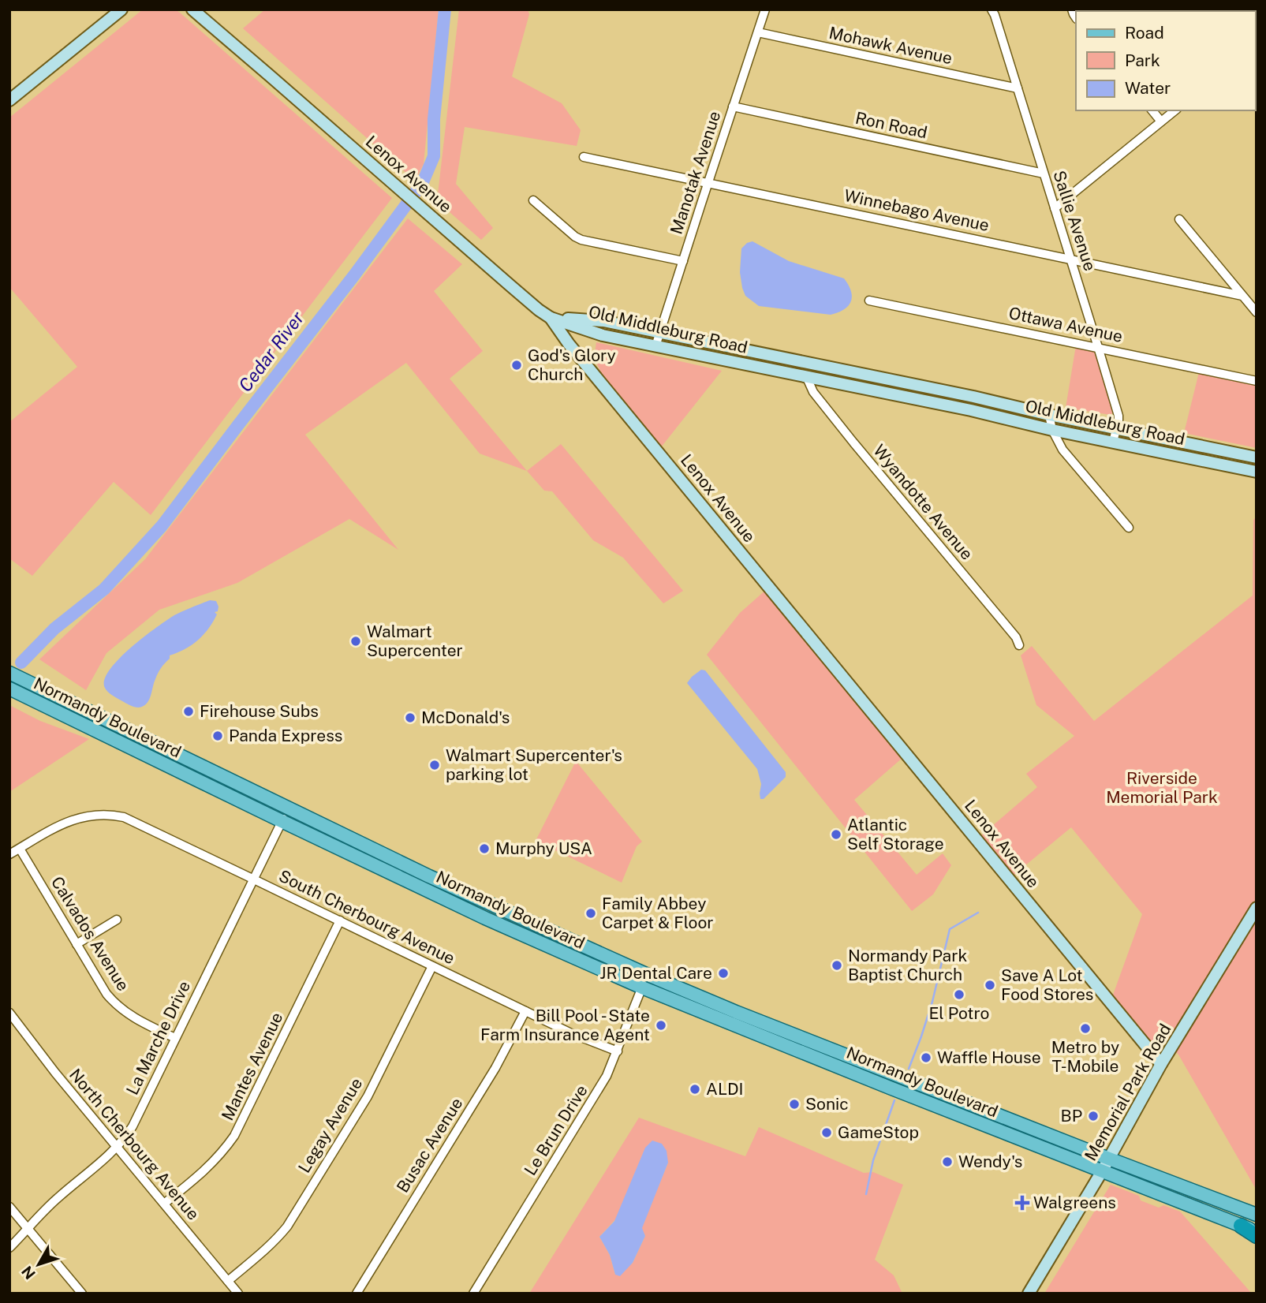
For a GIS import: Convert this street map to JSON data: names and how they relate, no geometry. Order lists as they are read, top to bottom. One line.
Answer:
{"streets":{"main road":["Lenox Avenue","Old Middleburg Road","Normandy Boulevard","Memorial Park Road"],"street":["Mohawk Avenue","Ron Road","Manotak Avenue","Winnebago Avenue","Sallie Avenue","Ottawa Avenue","Wyandotte Avenue","South Cherbourg Avenue","Calvados Avenue","La Marche Drive","Mantes Avenue","Legay Avenue","Le Brun Drive","North Cherbourg Avenue","Busac Avenue"]},"crossings":[["Mohawk Avenue","Manotak Avenue"],["Mohawk Avenue","Sallie Avenue"],["Ron Road","Manotak Avenue"],["Ron Road","Sallie Avenue"],["Manotak Avenue","Winnebago Avenue"],["Manotak Avenue","Old Middleburg Road"],["Lenox Avenue","Old Middleburg Road"],["Lenox Avenue","Memorial Park Road"],["Winnebago Avenue","Sallie Avenue"],["Sallie Avenue","Ottawa Avenue"],["Sallie Avenue","Old Middleburg Road"],["Old Middleburg Road","Wyandotte Avenue"],["Normandy Boulevard","La Marche Drive"],["Normandy Boulevard","Memorial Park Road"],["Normandy Boulevard","Le Brun Drive"],["South Cherbourg Avenue","Calvados Avenue"],["South Cherbourg Avenue","La Marche Drive"],["South Cherbourg Avenue","Mantes Avenue"],["South Cherbourg Avenue","Legay Avenue"],["South Cherbourg Avenue","Le Brun Drive"],["South Cherbourg Avenue","Busac Avenue"],["Calvados Avenue","La Marche Drive"],["La Marche Drive","North Cherbourg Avenue"],["Mantes Avenue","North Cherbourg Avenue"],["Legay Avenue","North Cherbourg Avenue"]],"water":["Cedar River"],"parks":["Riverside Memorial Park"],"places":{"other":["God's Glory Church","Walmart Supercenter","Firehouse Subs","McDonald's","Panda Express","Walmart Supercenter's parking lot","Atlantic Self Storage","Murphy USA","Family Abbey Carpet & Floor","Normandy Park Baptist Church","JR Dental Care","Save A Lot Food Stores","El Potro","Bill Pool - State Farm Insurance Agent","Metro by T-Mobile","Waffle House","ALDI","Sonic","BP","GameStop","Wendy's"],"health":["Walgreens"]},"legend":["Road","Park","Water"],"north":"bottom left"}
